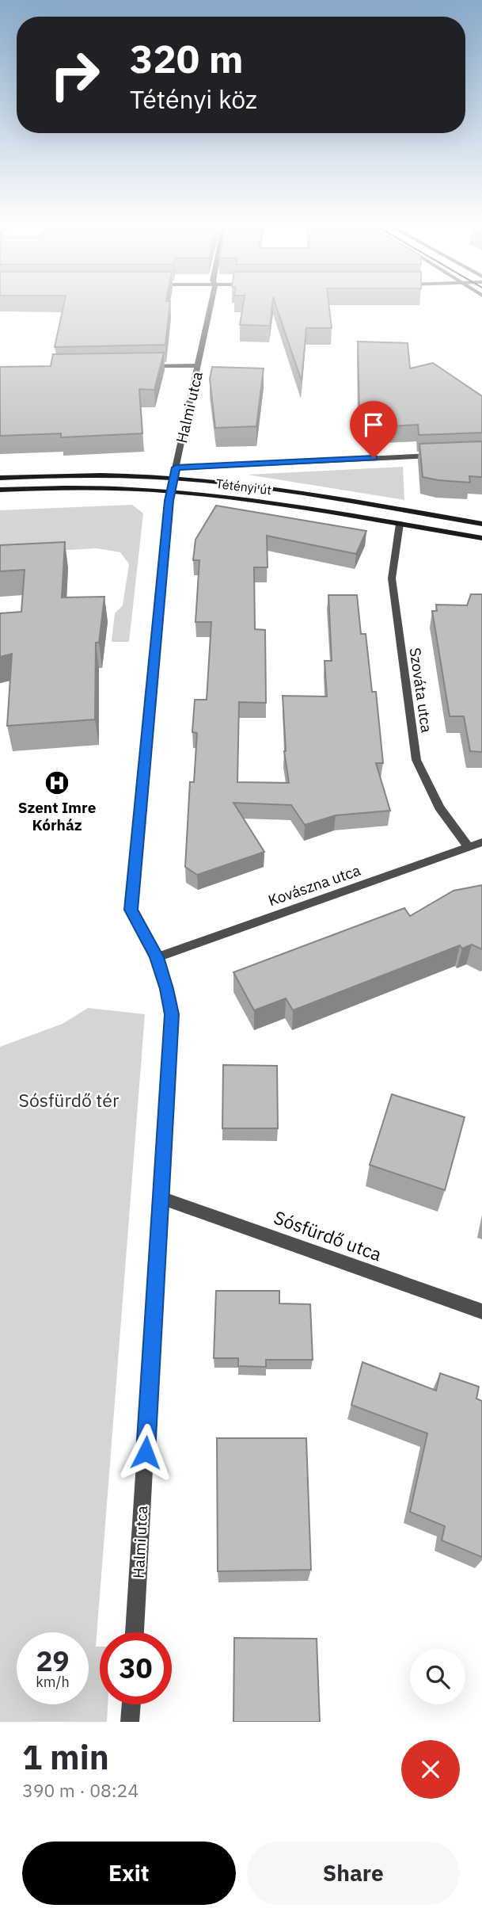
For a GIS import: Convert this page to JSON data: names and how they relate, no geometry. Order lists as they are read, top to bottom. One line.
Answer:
{"streets":{"main road":["Tétényi út"],"street":["Halmi utca","Szováta utca","Kovászna utca","Sósfürdő utca"]},"crossings":[["Halmi utca","Tétényi út"],["Halmi utca","Kovászna utca"],["Halmi utca","Sósfürdő utca"],["Tétényi út","Szováta utca"],["Szováta utca","Kovászna utca"]],"parks":["Sósfürdő tér"],"places":{"hospital":["Szent Imre Kórház"]},"page":{"turn":["320 m","Tétényi köz"],"speed":"29 km/h","limit":"30","heading":["1 min","390 m · 08:24"],"buttons":["Exit","Share"]}}
